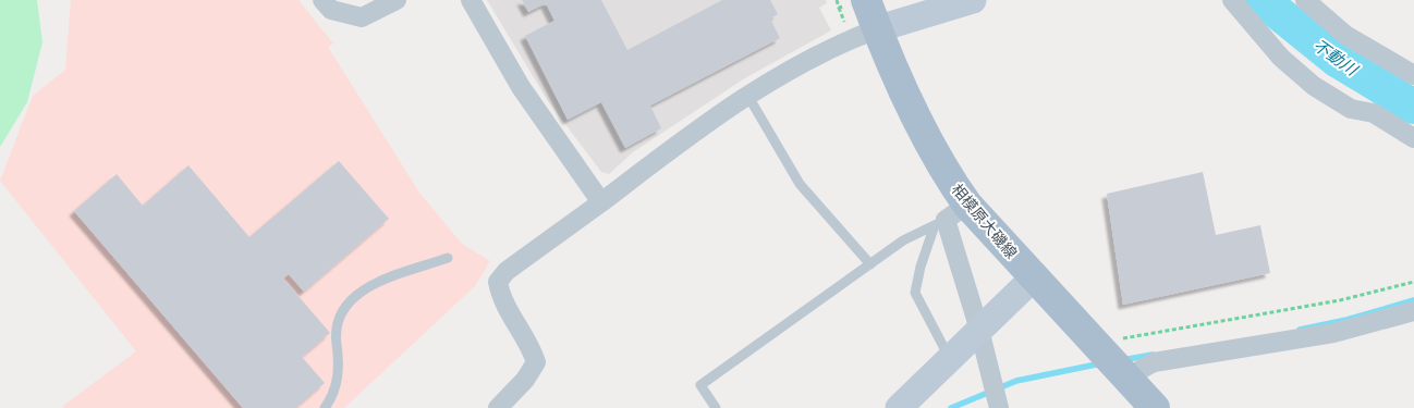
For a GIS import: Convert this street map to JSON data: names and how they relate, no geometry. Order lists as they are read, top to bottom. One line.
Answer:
{"streets":{"main road":["相模原大磯線"]},"water":["不動川"]}
